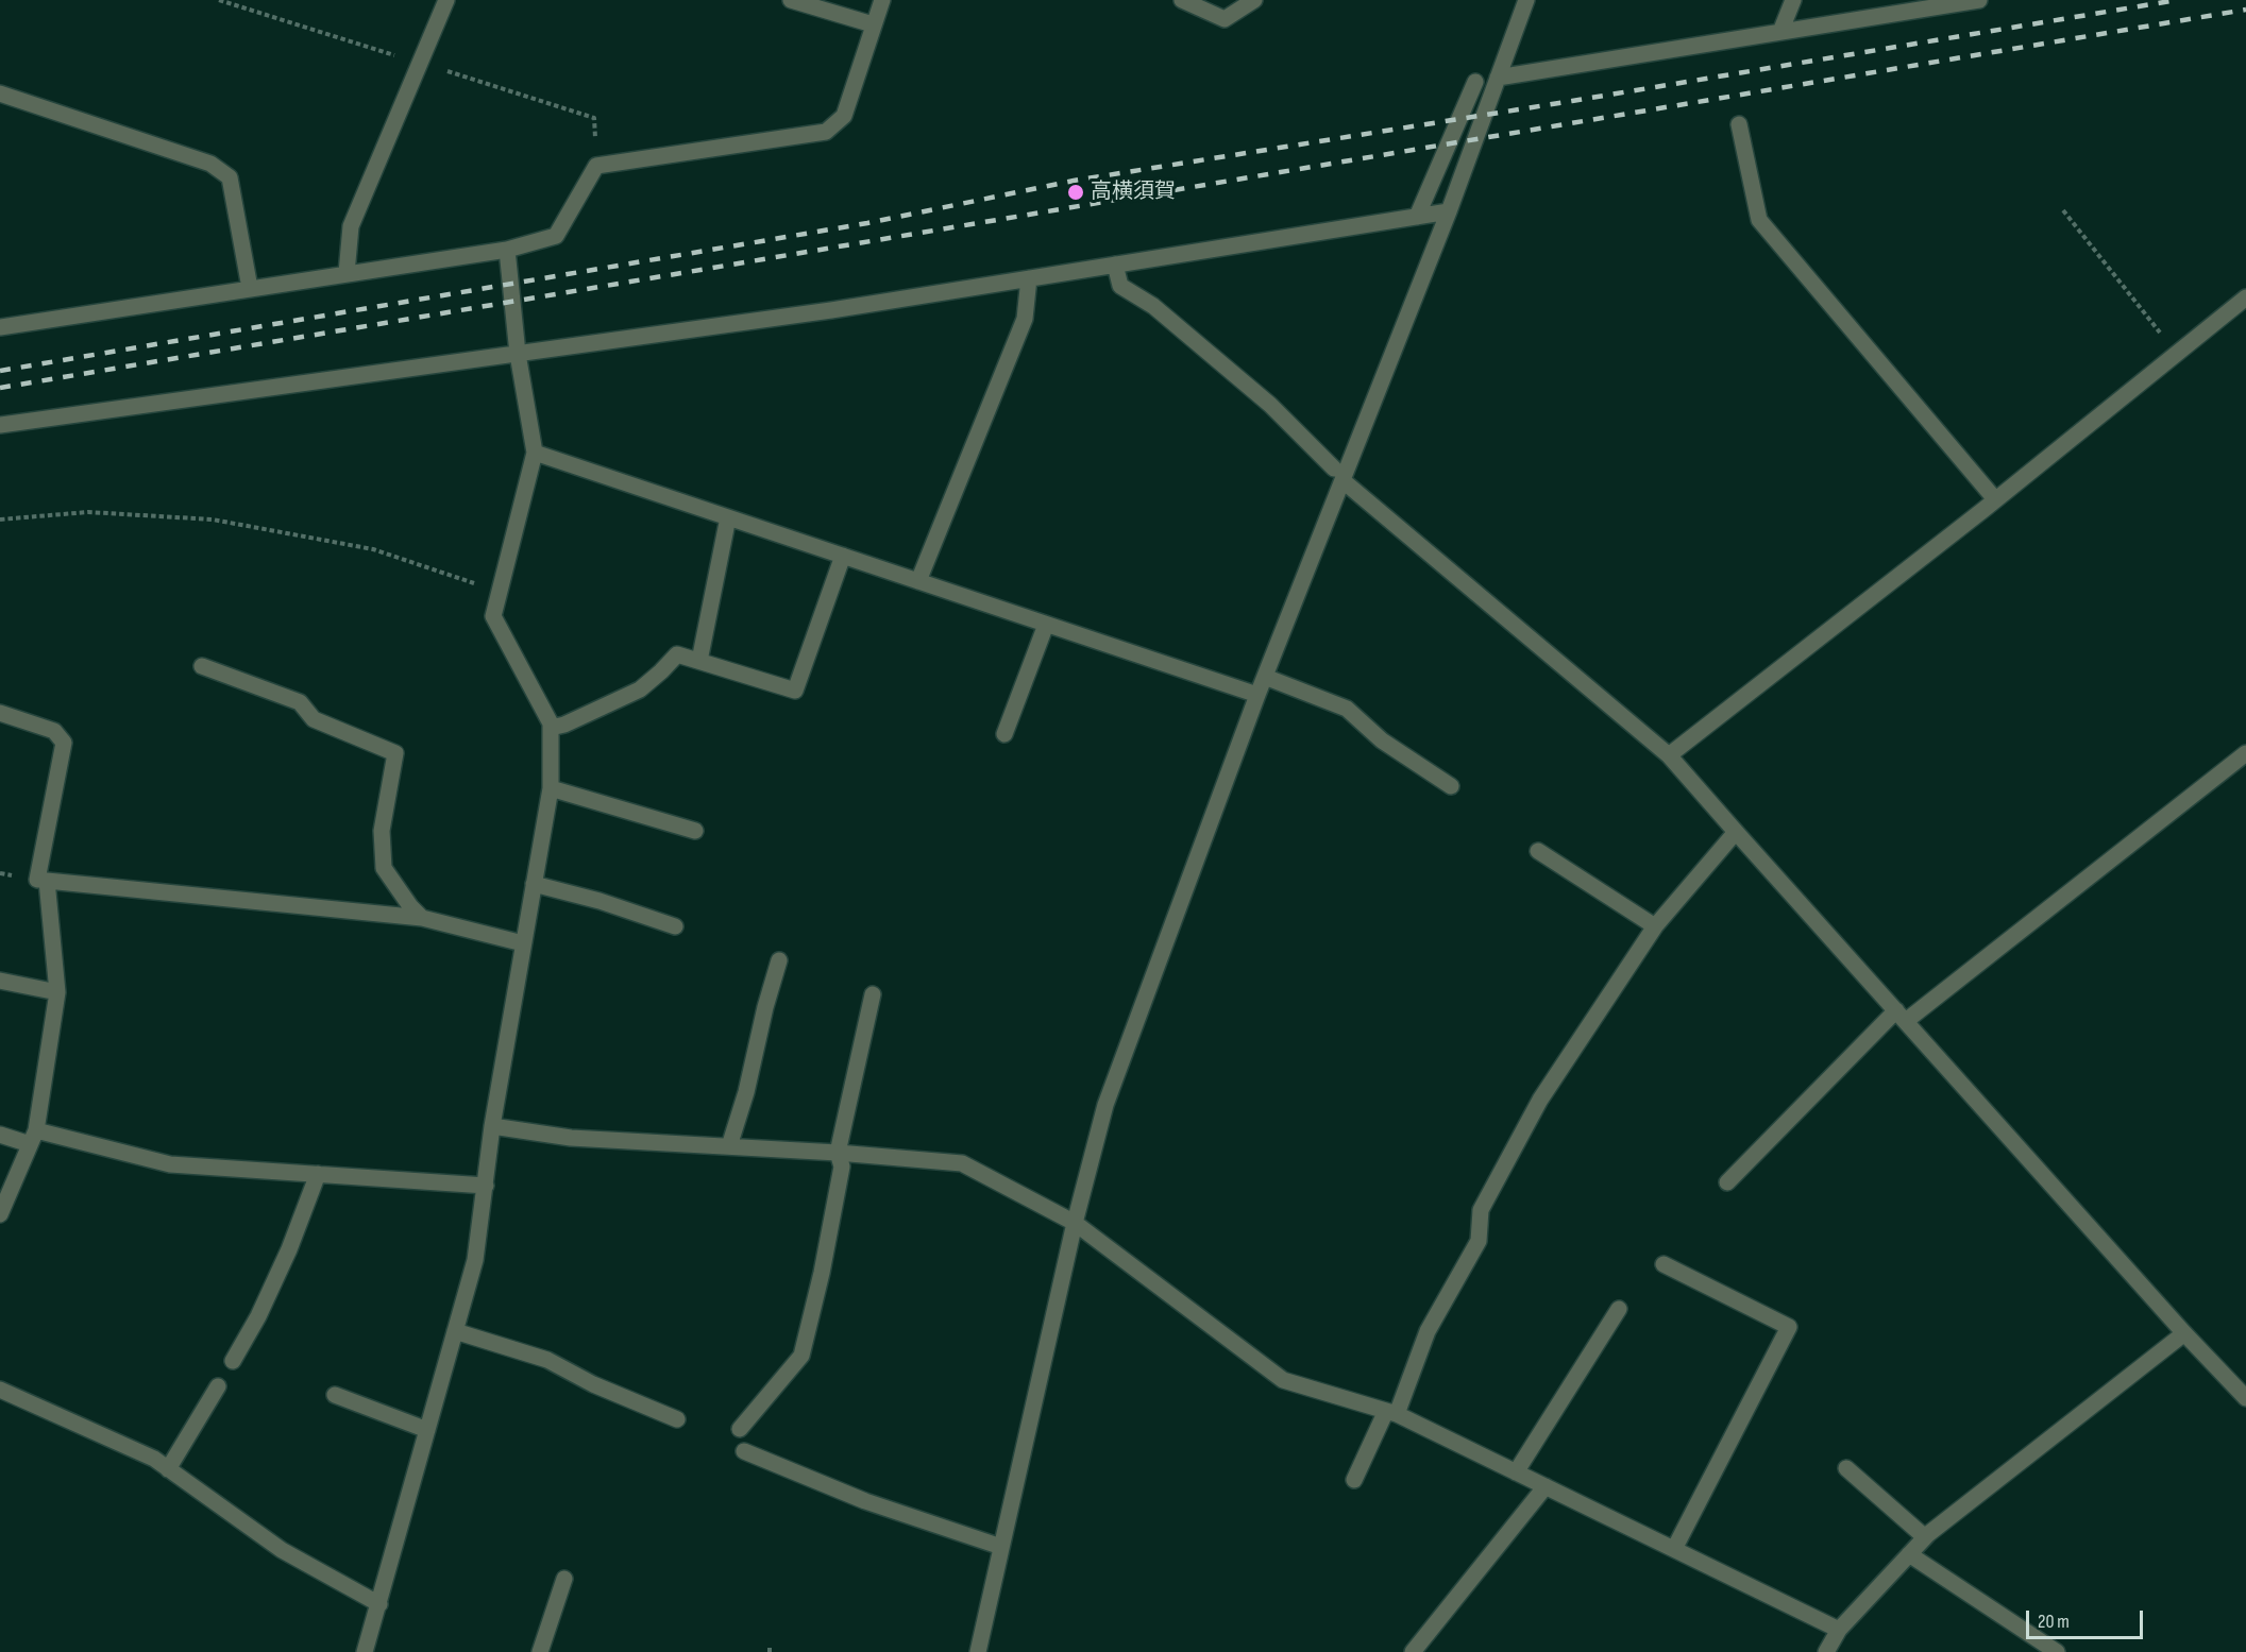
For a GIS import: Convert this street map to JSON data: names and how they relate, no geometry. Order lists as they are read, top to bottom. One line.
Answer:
{"places":["高横須賀"],"scale_bar":"20 m"}
